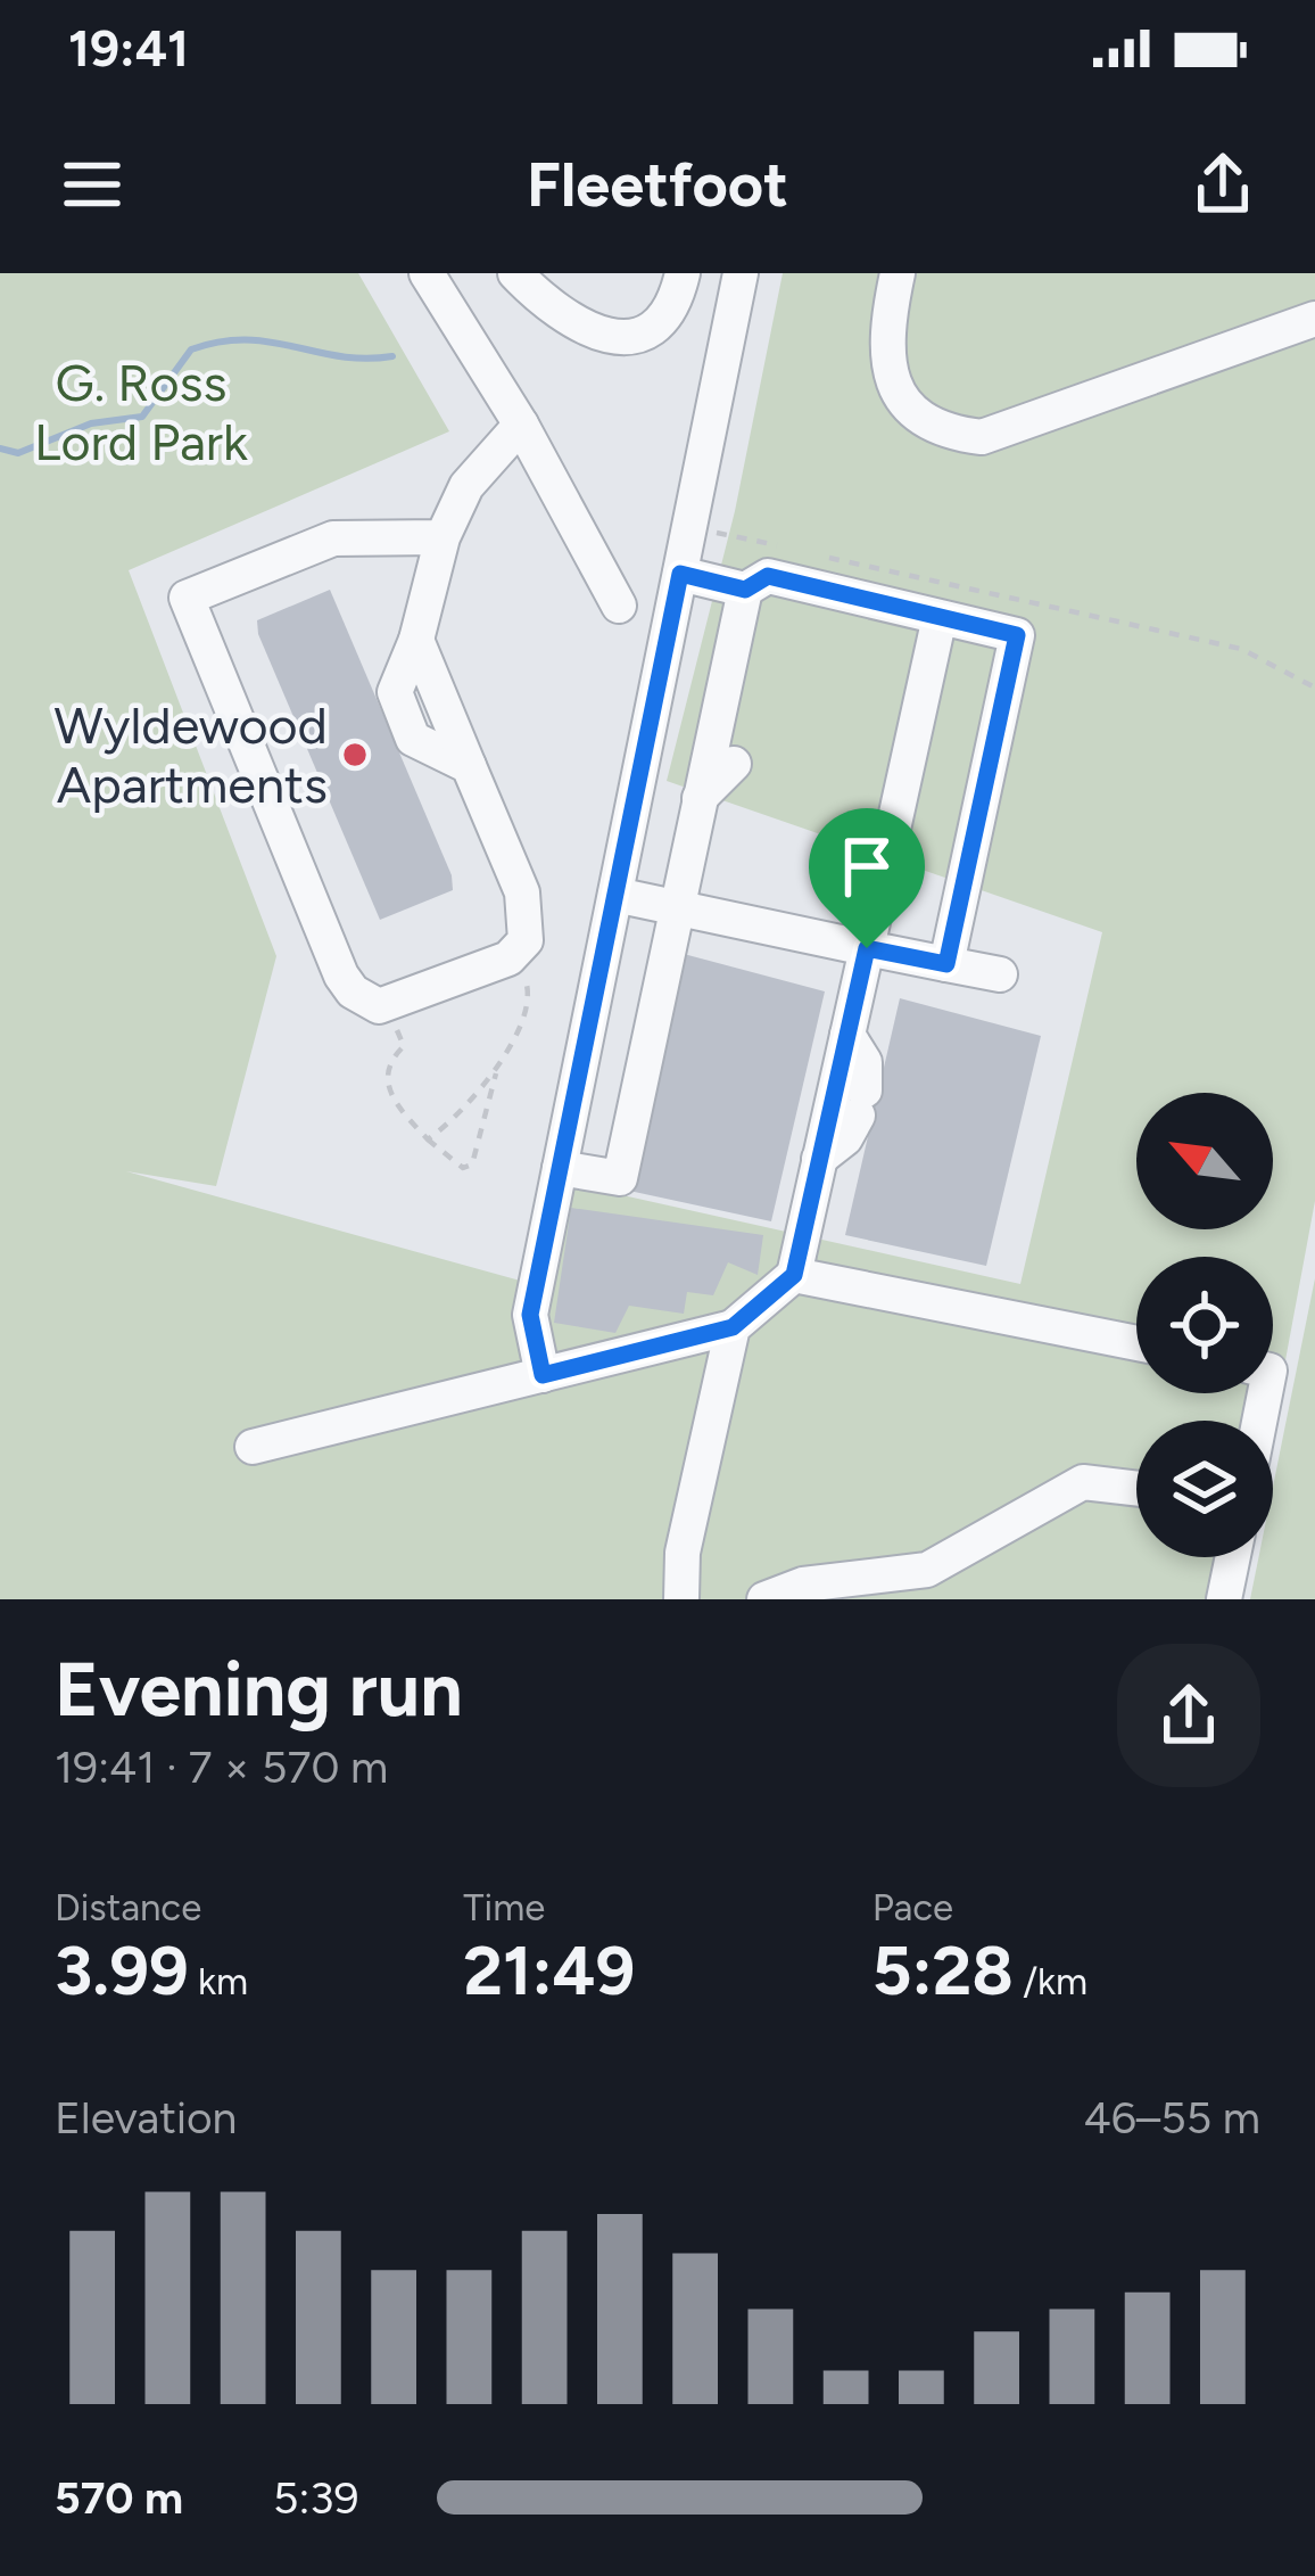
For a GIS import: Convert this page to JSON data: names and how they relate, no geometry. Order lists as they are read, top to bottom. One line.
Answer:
{"parks":["G. Ross Lord Park"],"places":["Wyldewood Apartments"],"north":"top left","page":{"status":"19:41","header":"Fleetfoot","heading":["Evening run","19:41 · 7 × 570 m"],"stats":[["Distance","3.99 km"],["Time","21:49"],["Pace","5:28 /km"]],"chart":["Elevation","46–55 m"],"list":[{"name":"570 m","note":"5:39"}]}}
